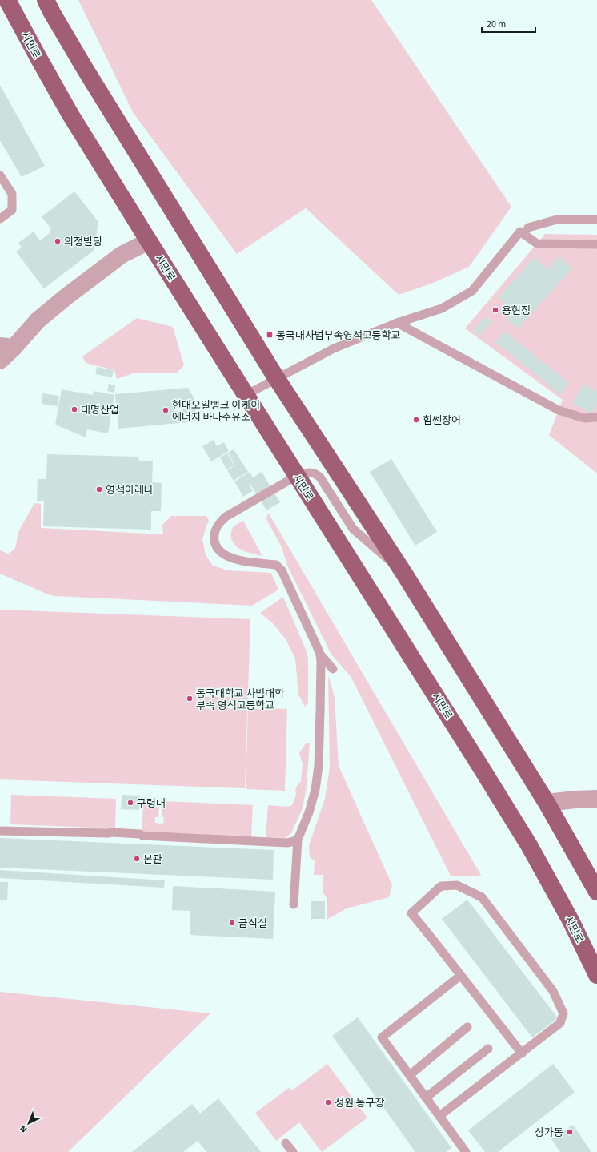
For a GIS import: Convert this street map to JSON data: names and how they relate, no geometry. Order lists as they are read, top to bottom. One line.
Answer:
{"streets":{"main road":["시민로"]},"places":{"other":["의정빌딩","용현정","대명산업","현대오일뱅크 이케이 에너지 바다주유소","힘쎈장어","영석아레나","동국대학교 사범대학 부속 영석고등학교","구령대","본관","급식실","성원 농구장","상가동"],"transit":["동국대사범부속영석고등학교"]},"scale_bar":"20 m","north":"bottom left"}
